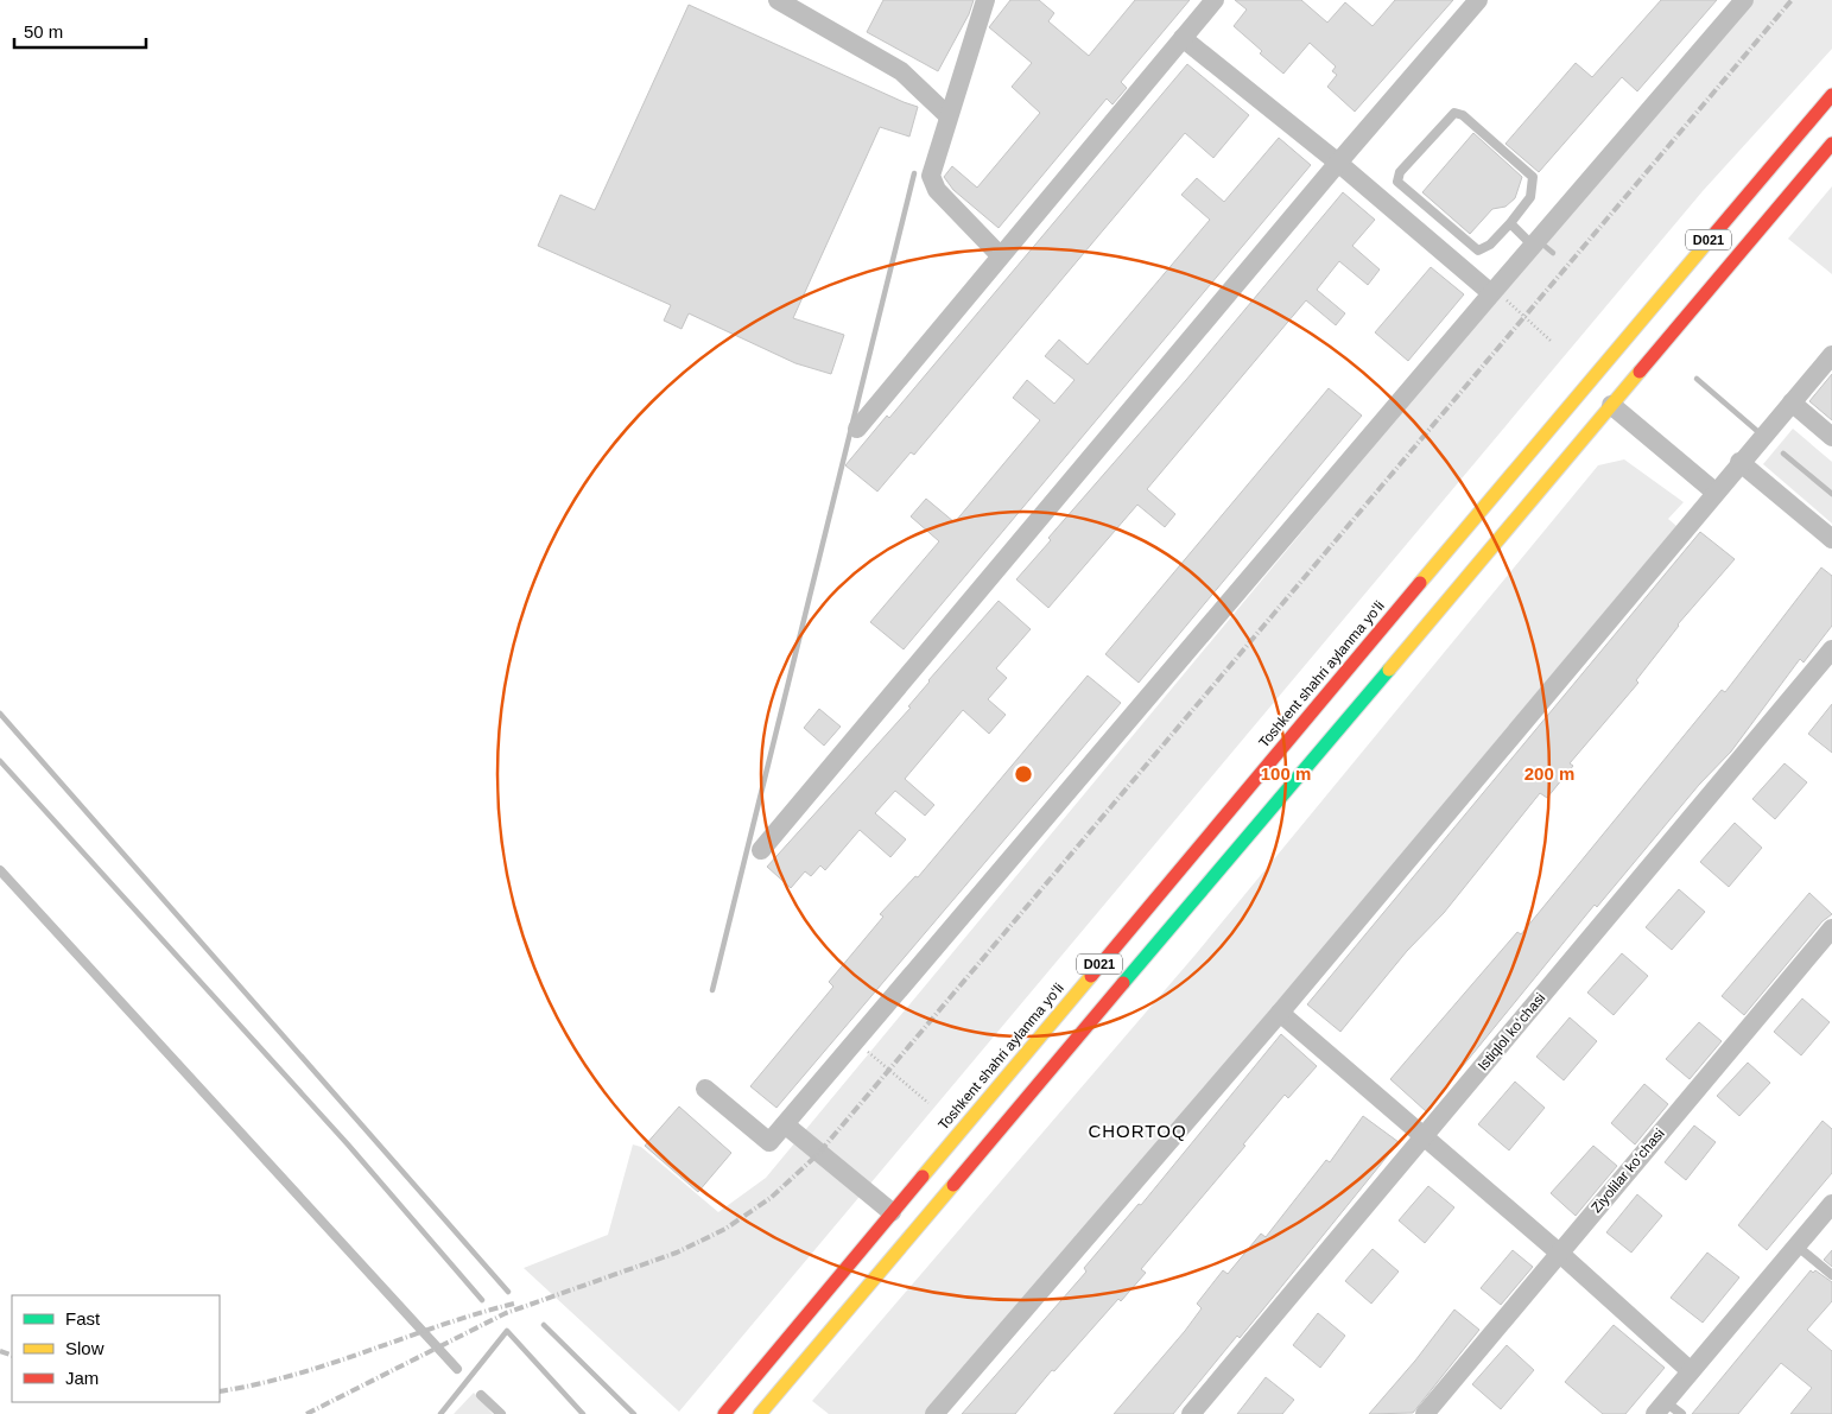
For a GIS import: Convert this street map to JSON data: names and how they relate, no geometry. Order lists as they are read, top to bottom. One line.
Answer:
{"streets":{"highway":["D021","Toshkent shahri aylanma yoʻli"],"street":["Istiqlol koʻchasi","Ziyolilar koʻchasi"]},"districts":["CHORTOQ"],"legend":["Fast","Slow","Jam"],"scale_bar":"50 m","rings":["100 m","200 m"]}
